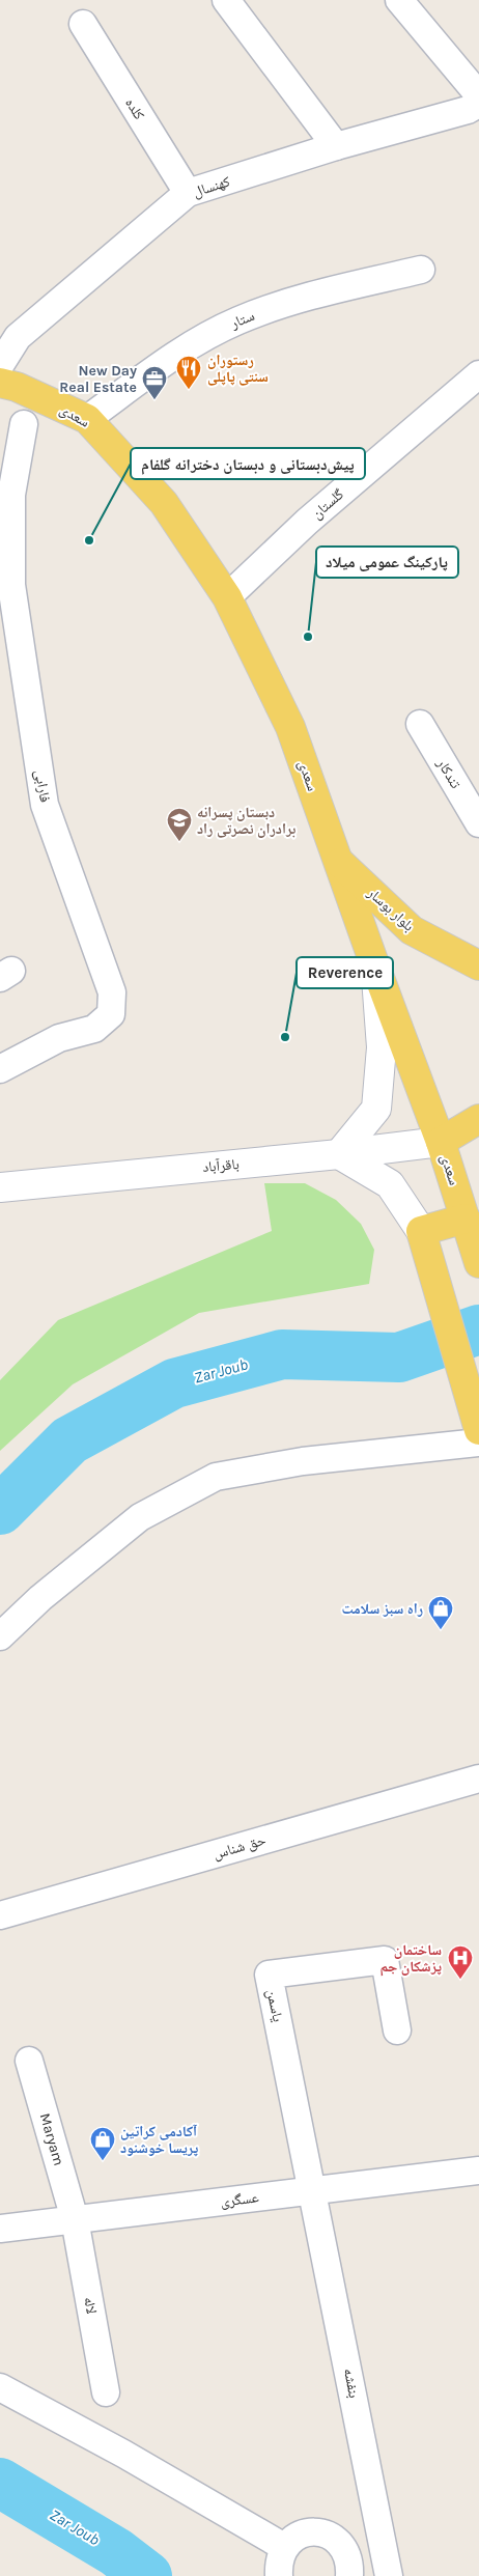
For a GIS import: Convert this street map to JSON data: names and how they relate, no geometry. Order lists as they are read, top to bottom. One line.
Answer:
{"streets":{"main road":["سعدی","بلوار بوسار","باقرآباد"],"street":["کلده","کهنسال","ستار","گلستان","تندکار","فارابی","حق شناس","یاسمن","Maryam","عسگری","لاله","بنفشه"]},"crossings":[["کلده","کهنسال"],["ستار","سعدی"],["سعدی","گلستان"],["سعدی","بلوار بوسار"],["سعدی","باقرآباد"],["یاسمن","عسگری"],["یاسمن","بنفشه"],["Maryam","عسگری"],["Maryam","لاله"],["عسگری","لاله"],["عسگری","بنفشه"]],"water":["Zar Joub"],"places":{"restaurant":["رستوران سنتی پاپلی"],"office":["New Day Real Estate"],"other":["پیش‌دبستانی و دبستان دخترانه گلفام","پارکینگ عمومی میلاد","Reverence"],"school or university":["دبستان پسرانه برادران نصرتی راد"],"shop":["راه سبز سلامت","آکادمی کراتین پریسا خوشنود"],"hospital":["ساختمان پزشکان جم"]}}
